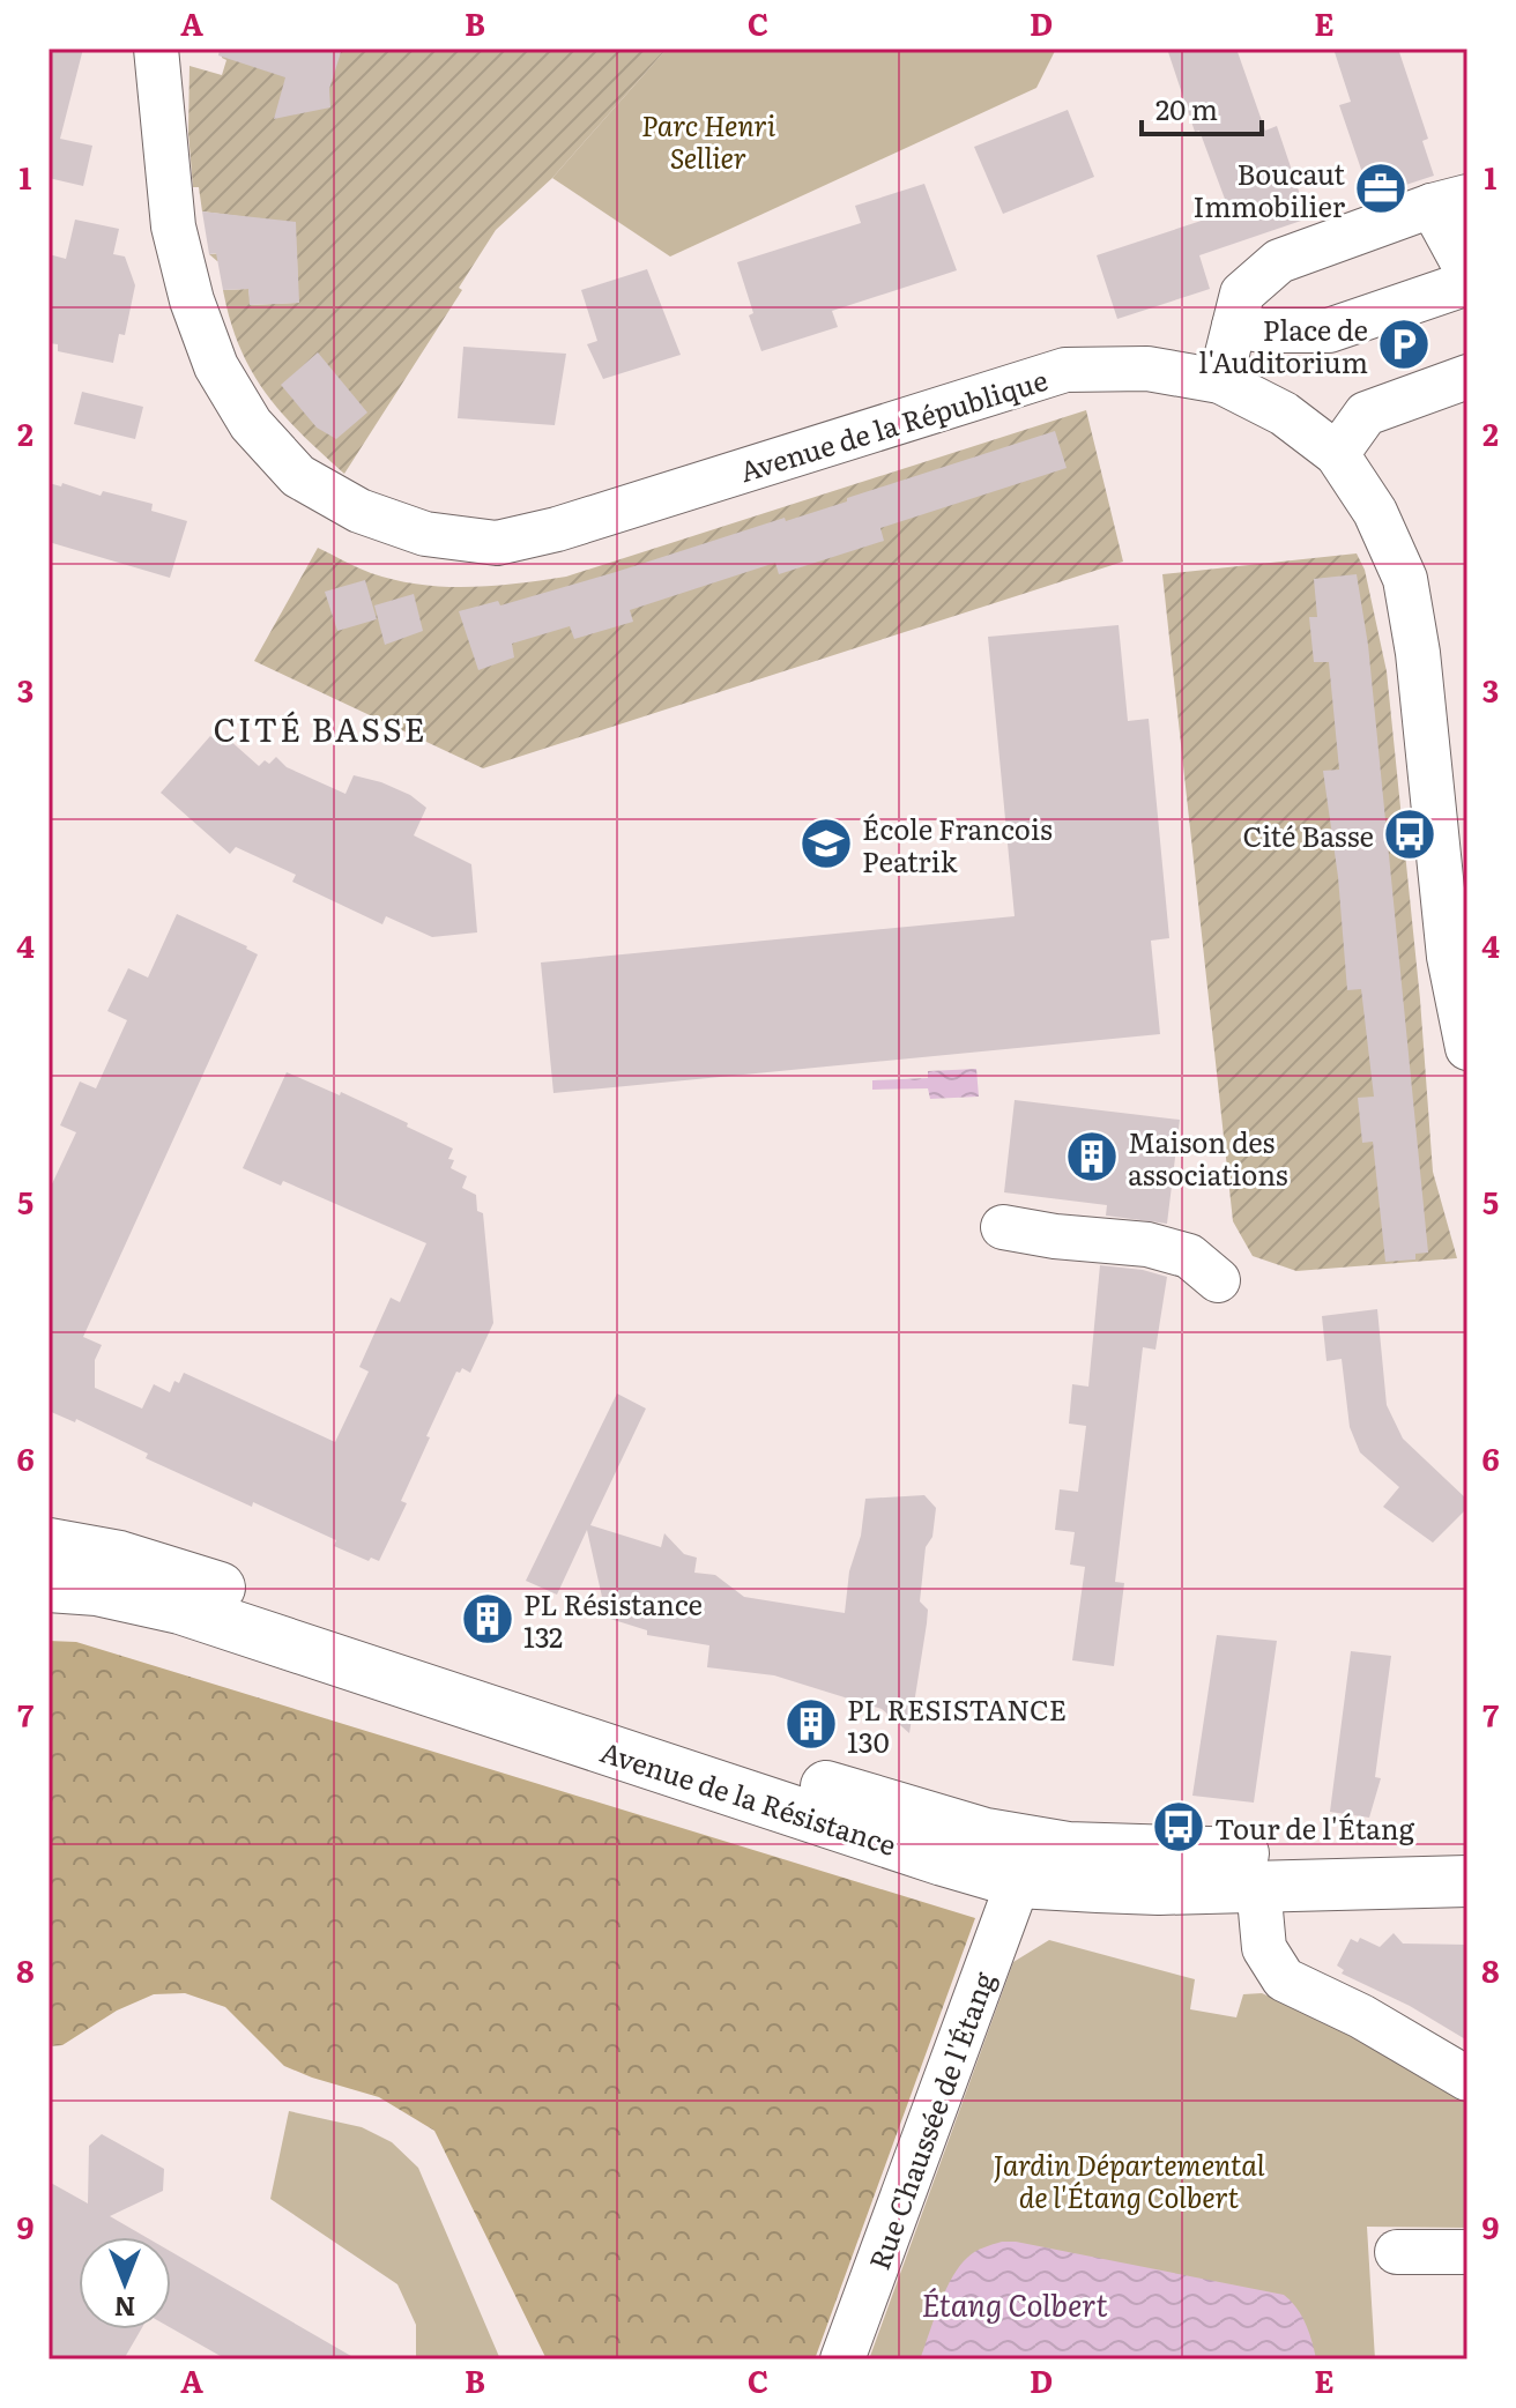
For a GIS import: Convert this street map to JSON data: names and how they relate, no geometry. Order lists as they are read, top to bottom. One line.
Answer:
{"streets":{"main road":["Avenue de la Résistance"],"street":["Avenue de la République","Rue Chaussée de l'Étang"]},"crossings":[["Avenue de la Résistance","Rue Chaussée de l'Étang"]],"districts":["CITÉ BASSE"],"water":["Étang Colbert"],"parks":["Parc Henri Sellier","Jardin Départemental de l'Étang Colbert"],"places":{"office":["Boucaut Immobilier"],"parking":["Place de l'Auditorium"],"bus stop":["Cité Basse","Tour de l'Étang"],"school or university":["École Francois Peatrik"],"building":["Maison des associations","PL Résistance 132","PL RESISTANCE 130"]},"scale_bar":"20 m","north":"bottom","grid":{"columns":["A","B","C","D","E"],"rows":["1","2","3","4","5","6","7","8","9"]}}
